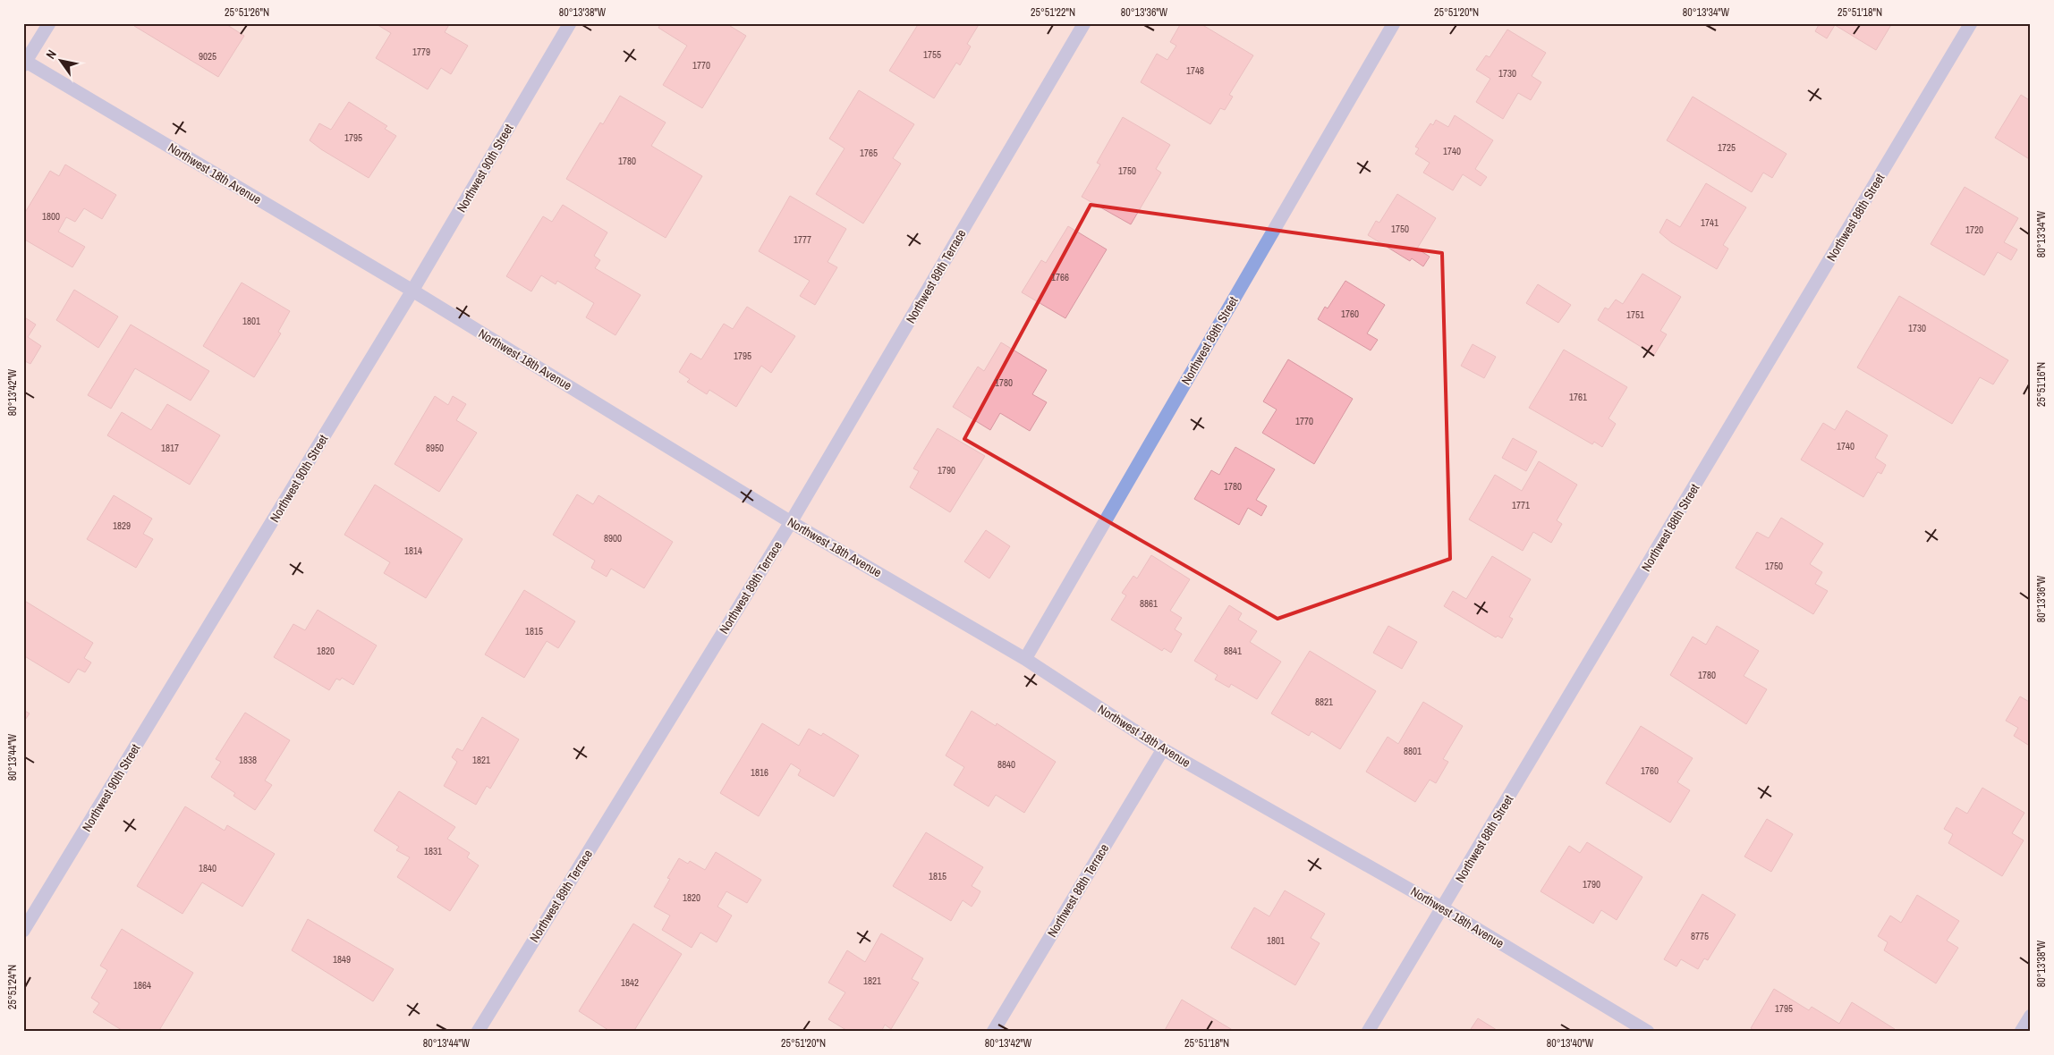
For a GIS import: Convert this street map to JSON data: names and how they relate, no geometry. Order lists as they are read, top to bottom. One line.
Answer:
{"streets":{"street":["Northwest 90th Street","Northwest 18th Avenue","Northwest 88th Street","Northwest 89th Terrace","Northwest 89th Street","Northwest 88th Terrace"]},"crossings":[["Northwest 90th Street","Northwest 18th Avenue"],["Northwest 18th Avenue","Northwest 88th Street"],["Northwest 18th Avenue","Northwest 89th Terrace"],["Northwest 18th Avenue","Northwest 89th Street"],["Northwest 18th Avenue","Northwest 88th Terrace"]],"house_numbers":["1779","1755","9025","1770","1748","1730","1795","1725","1740","1765","1780","1750","1800","1741","1750","1720","1777","1766","1760","1751","1801","1730","1795","1780","1761","1770","1740","1817","8950","1790","1780","1771","1829","8900","1814","1750","8861","1815","1820","8841","1780","8821","8801","1838","1821","8840","1760","1816","1831","1840","1815","1790","1820","8775","1801","1849","1821","1842","1864","1795"],"north":"top left","coordinates":["25°51'26\"N","80°13'38\"W","25°51'22\"N","80°13'36\"W","25°51'20\"N","80°13'34\"W","25°51'18\"N","25°51'16\"N","80°13'42\"W","80°13'44\"W","25°51'24\"N","80°13'40\"W"]}
